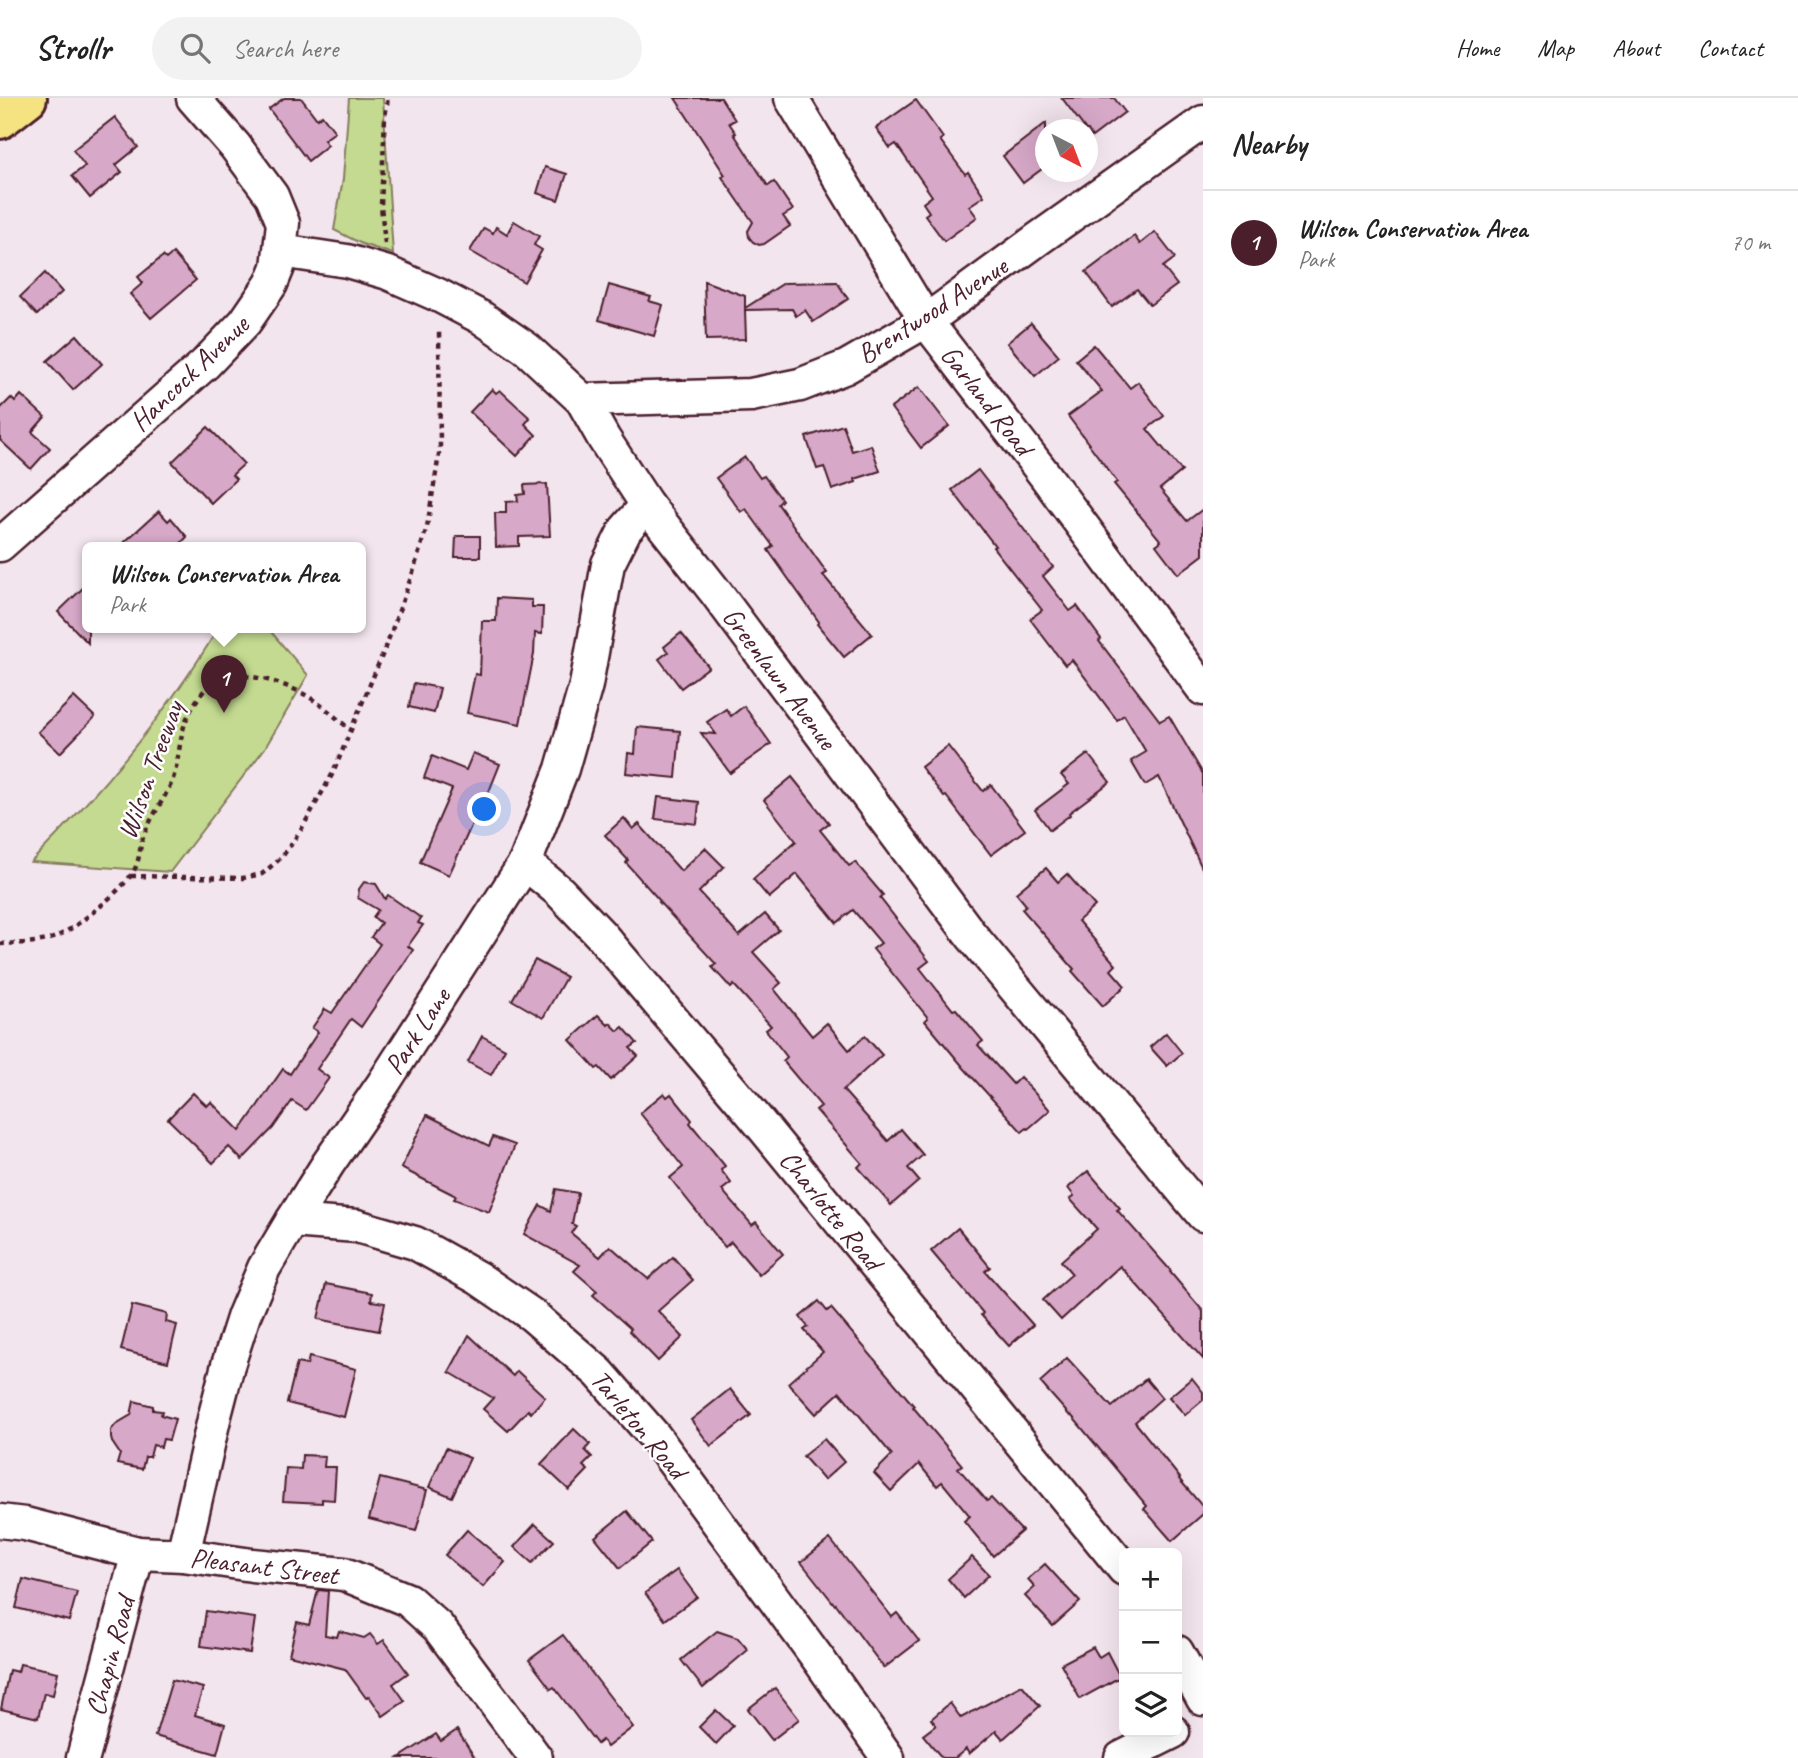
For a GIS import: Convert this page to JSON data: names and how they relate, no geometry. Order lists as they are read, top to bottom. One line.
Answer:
{"streets":{"street":["Brentwood Avenue","Hancock Avenue","Garland Road","Greenlawn Avenue","Park Lane","Charlotte Road","Tarleton Road","Pleasant Street","Chapin Road"],"path":["Wilson Treeway"]},"crossings":[["Brentwood Avenue","Garland Road"],["Brentwood Avenue","Greenlawn Avenue"],["Hancock Avenue","Greenlawn Avenue"],["Greenlawn Avenue","Park Lane"],["Park Lane","Charlotte Road"],["Park Lane","Tarleton Road"],["Park Lane","Pleasant Street"],["Pleasant Street","Chapin Road"]],"north":"bottom right","page":{"header":"Strollr","search":"Search here","nav":["Home","Map","About","Contact"],"heading":"Nearby","list":[{"mark":"1","name":"Wilson Conservation Area","note":"Park","value":"70 m"}],"popup":["Wilson Conservation Area","Park"],"pins":"1","map_buttons":["+","−"]}}
